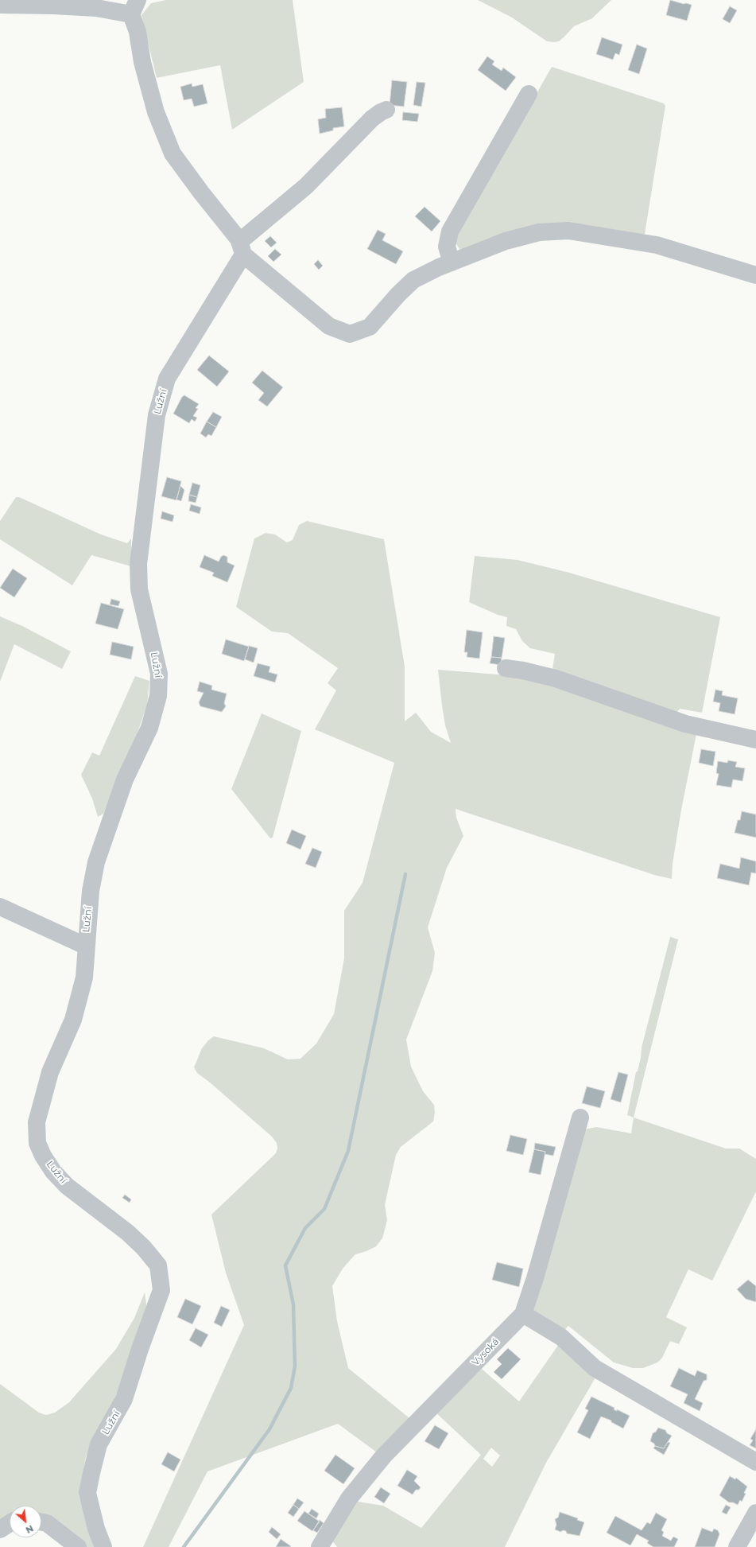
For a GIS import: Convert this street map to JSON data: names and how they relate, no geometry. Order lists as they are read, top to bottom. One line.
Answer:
{"streets":{"street":["Lužní","Vysoká"]},"north":"bottom right"}
